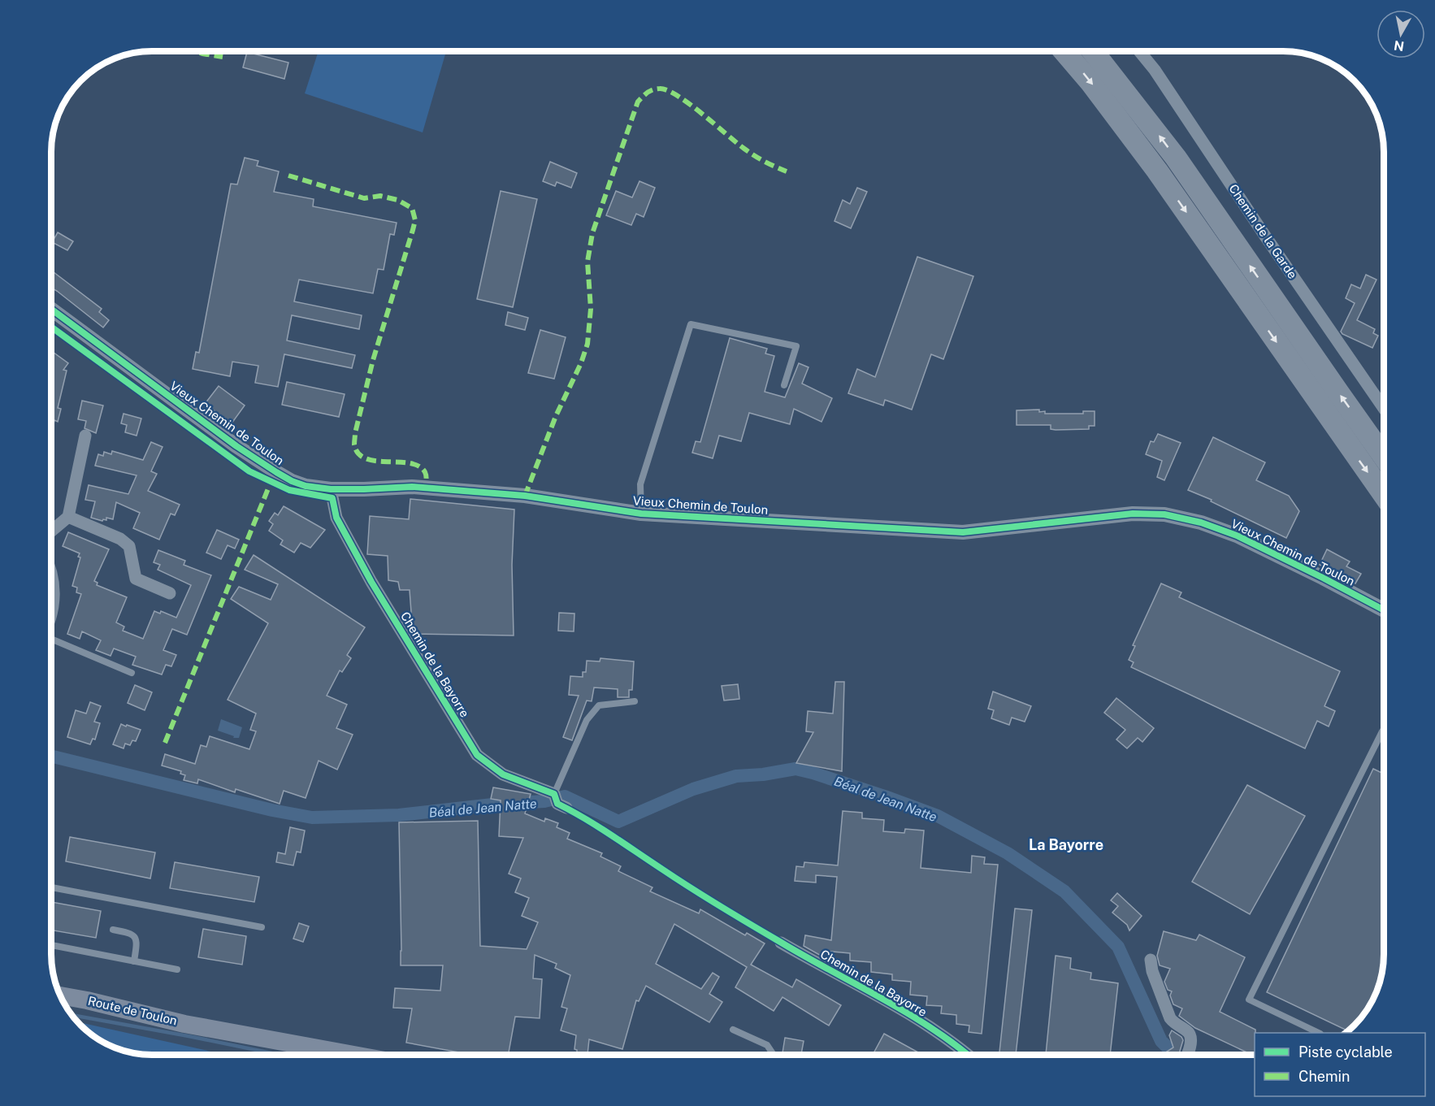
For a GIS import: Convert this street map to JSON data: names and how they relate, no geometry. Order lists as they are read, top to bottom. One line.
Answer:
{"streets":{"main road":["Route de Toulon"],"street":["Chemin de la Garde","Vieux Chemin de Toulon","Chemin de la Bayorre"]},"crossings":[["Vieux Chemin de Toulon","Chemin de la Bayorre"]],"districts":["La Bayorre"],"water":["Béal de Jean Natte"],"legend":["Piste cyclable","Chemin"],"north":"bottom"}
